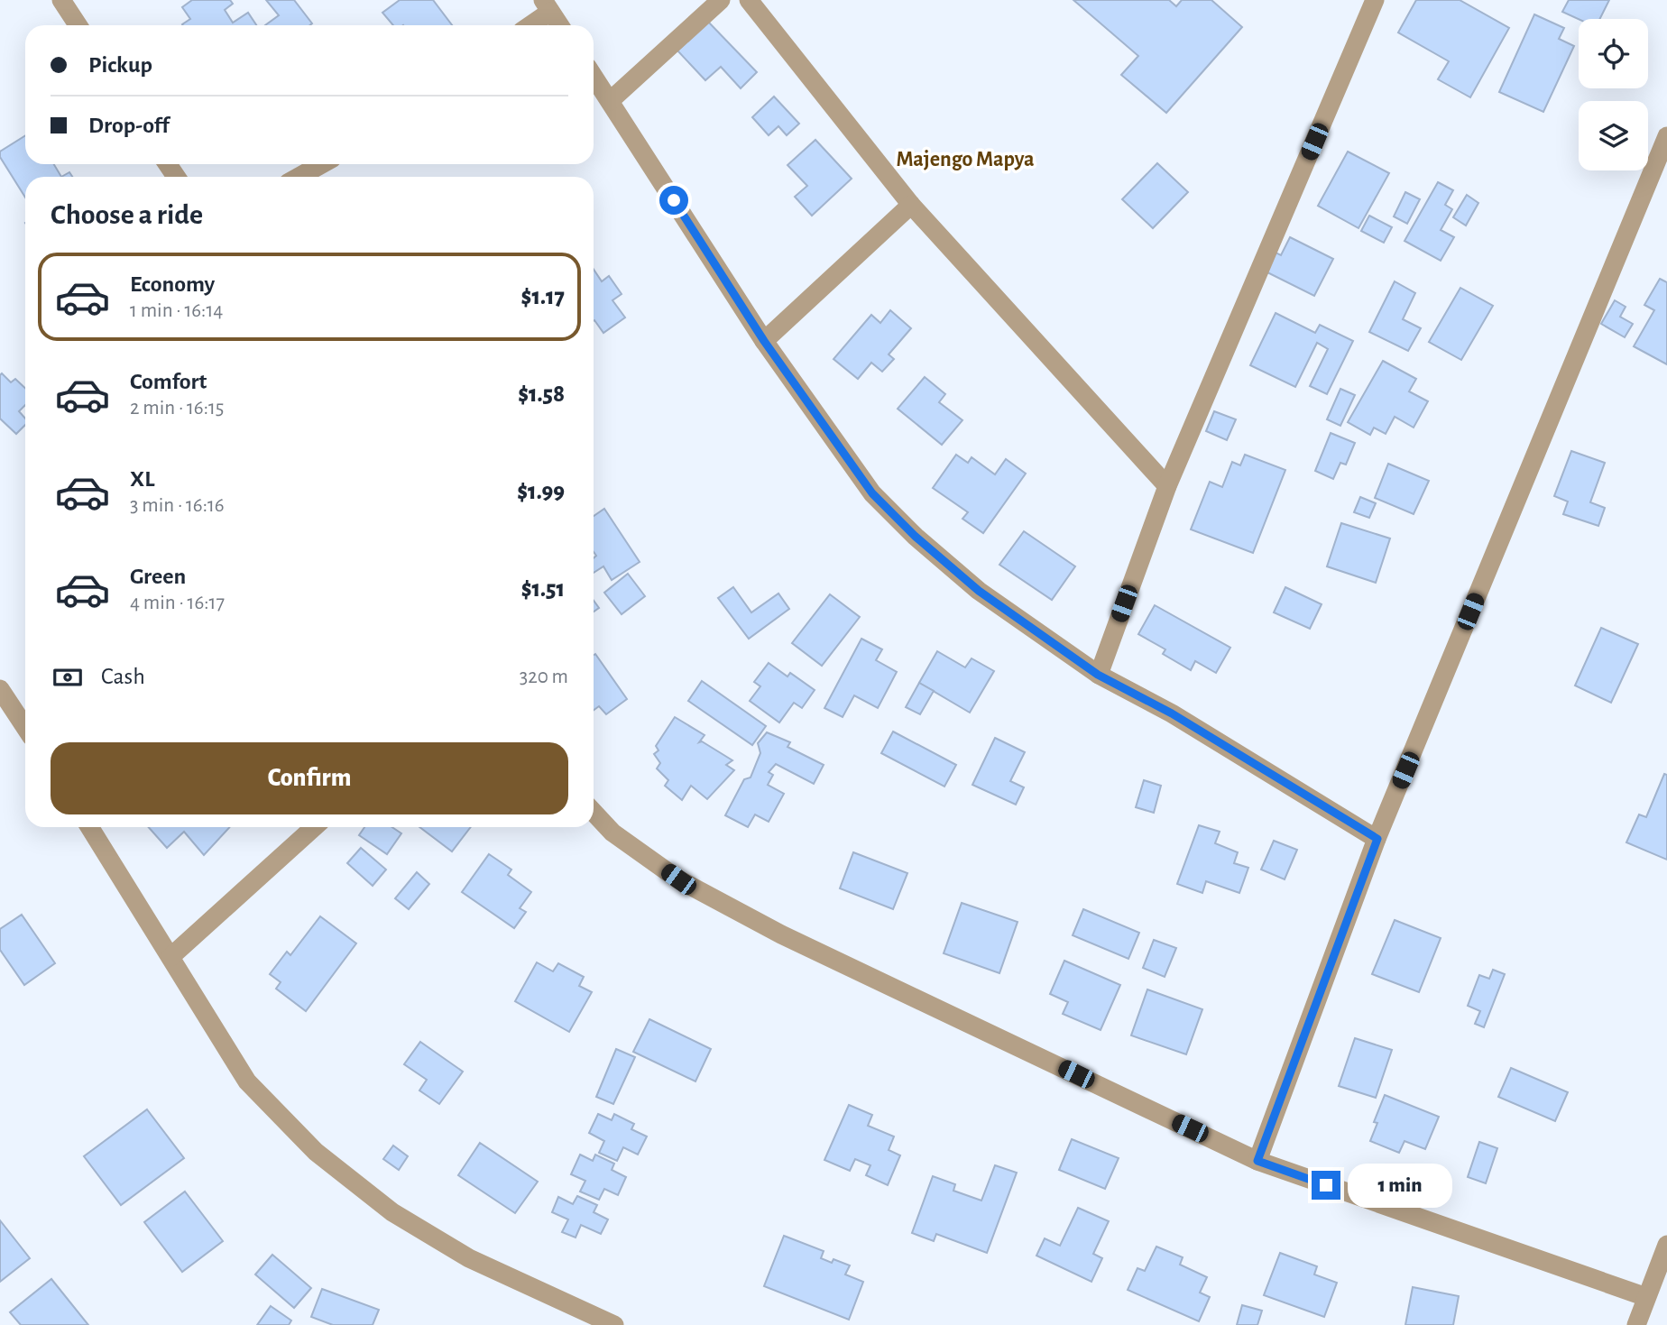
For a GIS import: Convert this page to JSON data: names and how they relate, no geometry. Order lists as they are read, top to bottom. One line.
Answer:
{"districts":["Majengo Mapya"],"page":{"banner":["Pickup","Drop-off"],"heading":"Choose a ride","list":[{"name":"Economy","note":"1 min · 16:14","value":"$1.17"},{"name":"Comfort","note":"2 min · 16:15","value":"$1.58"},{"name":"XL","note":"3 min · 16:16","value":"$1.99"},{"name":"Green","note":"4 min · 16:17","value":"$1.51"}],"pay":["Cash","320 m"],"buttons":"Confirm","bubble":"1 min"}}
